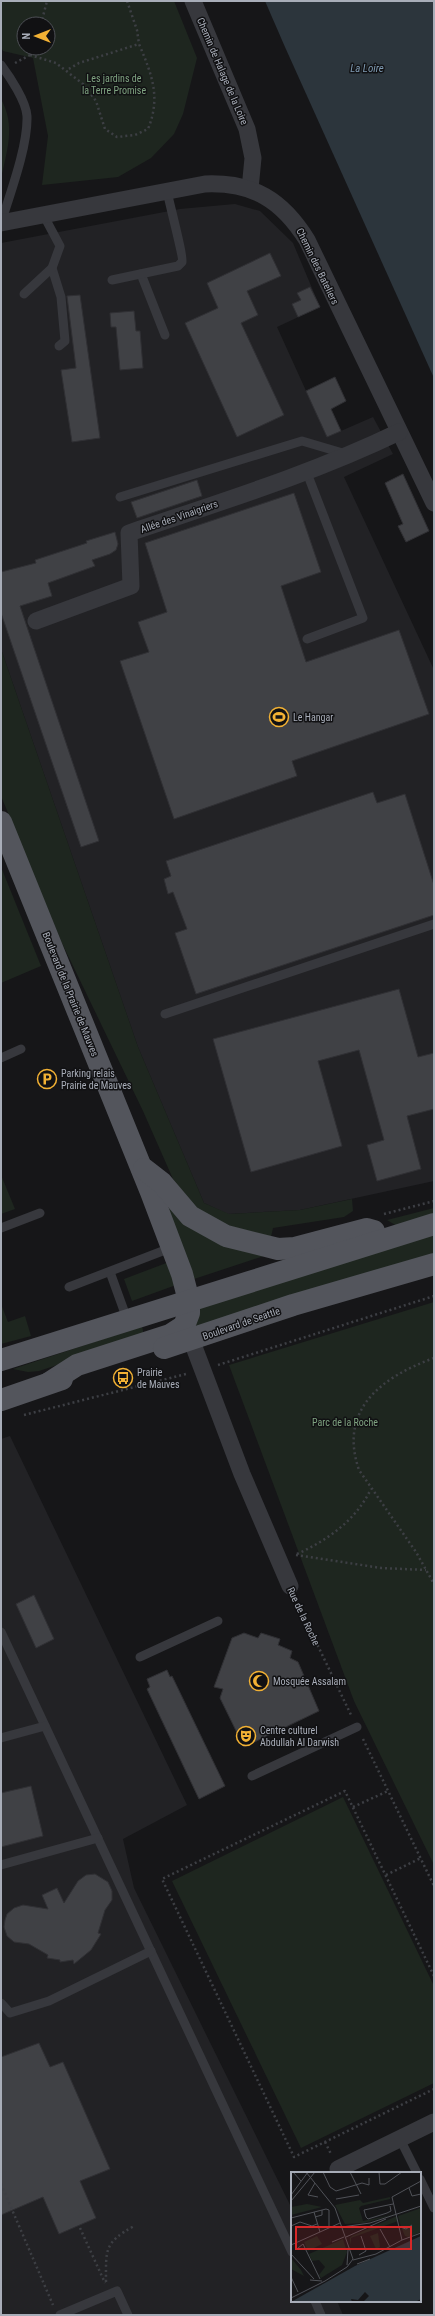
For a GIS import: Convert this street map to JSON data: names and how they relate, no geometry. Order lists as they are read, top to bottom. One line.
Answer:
{"streets":{"main road":["Boulevard de la Prairie de Mauves","Boulevard de Seattle"],"street":["Chemin de Halage de la Loire","Chemin des Bateliers","Allée des Vinaigriers","Rue de la Roche"]},"crossings":[["Chemin de Halage de la Loire","Chemin des Bateliers"],["Chemin des Bateliers","Allée des Vinaigriers"],["Boulevard de la Prairie de Mauves","Boulevard de Seattle"],["Boulevard de Seattle","Rue de la Roche"]],"water":["La Loire"],"parks":["Les jardins de la Terre Promise","Parc de la Roche"],"places":{"sports":["Le Hangar"],"parking":["Parking relais Prairie de Mauves"],"bus stop":["Prairie de Mauves"],"mosque":["Mosquée Assalam"],"theatre":["Centre culturel Abdullah Al Darwish"]},"north":"left"}
